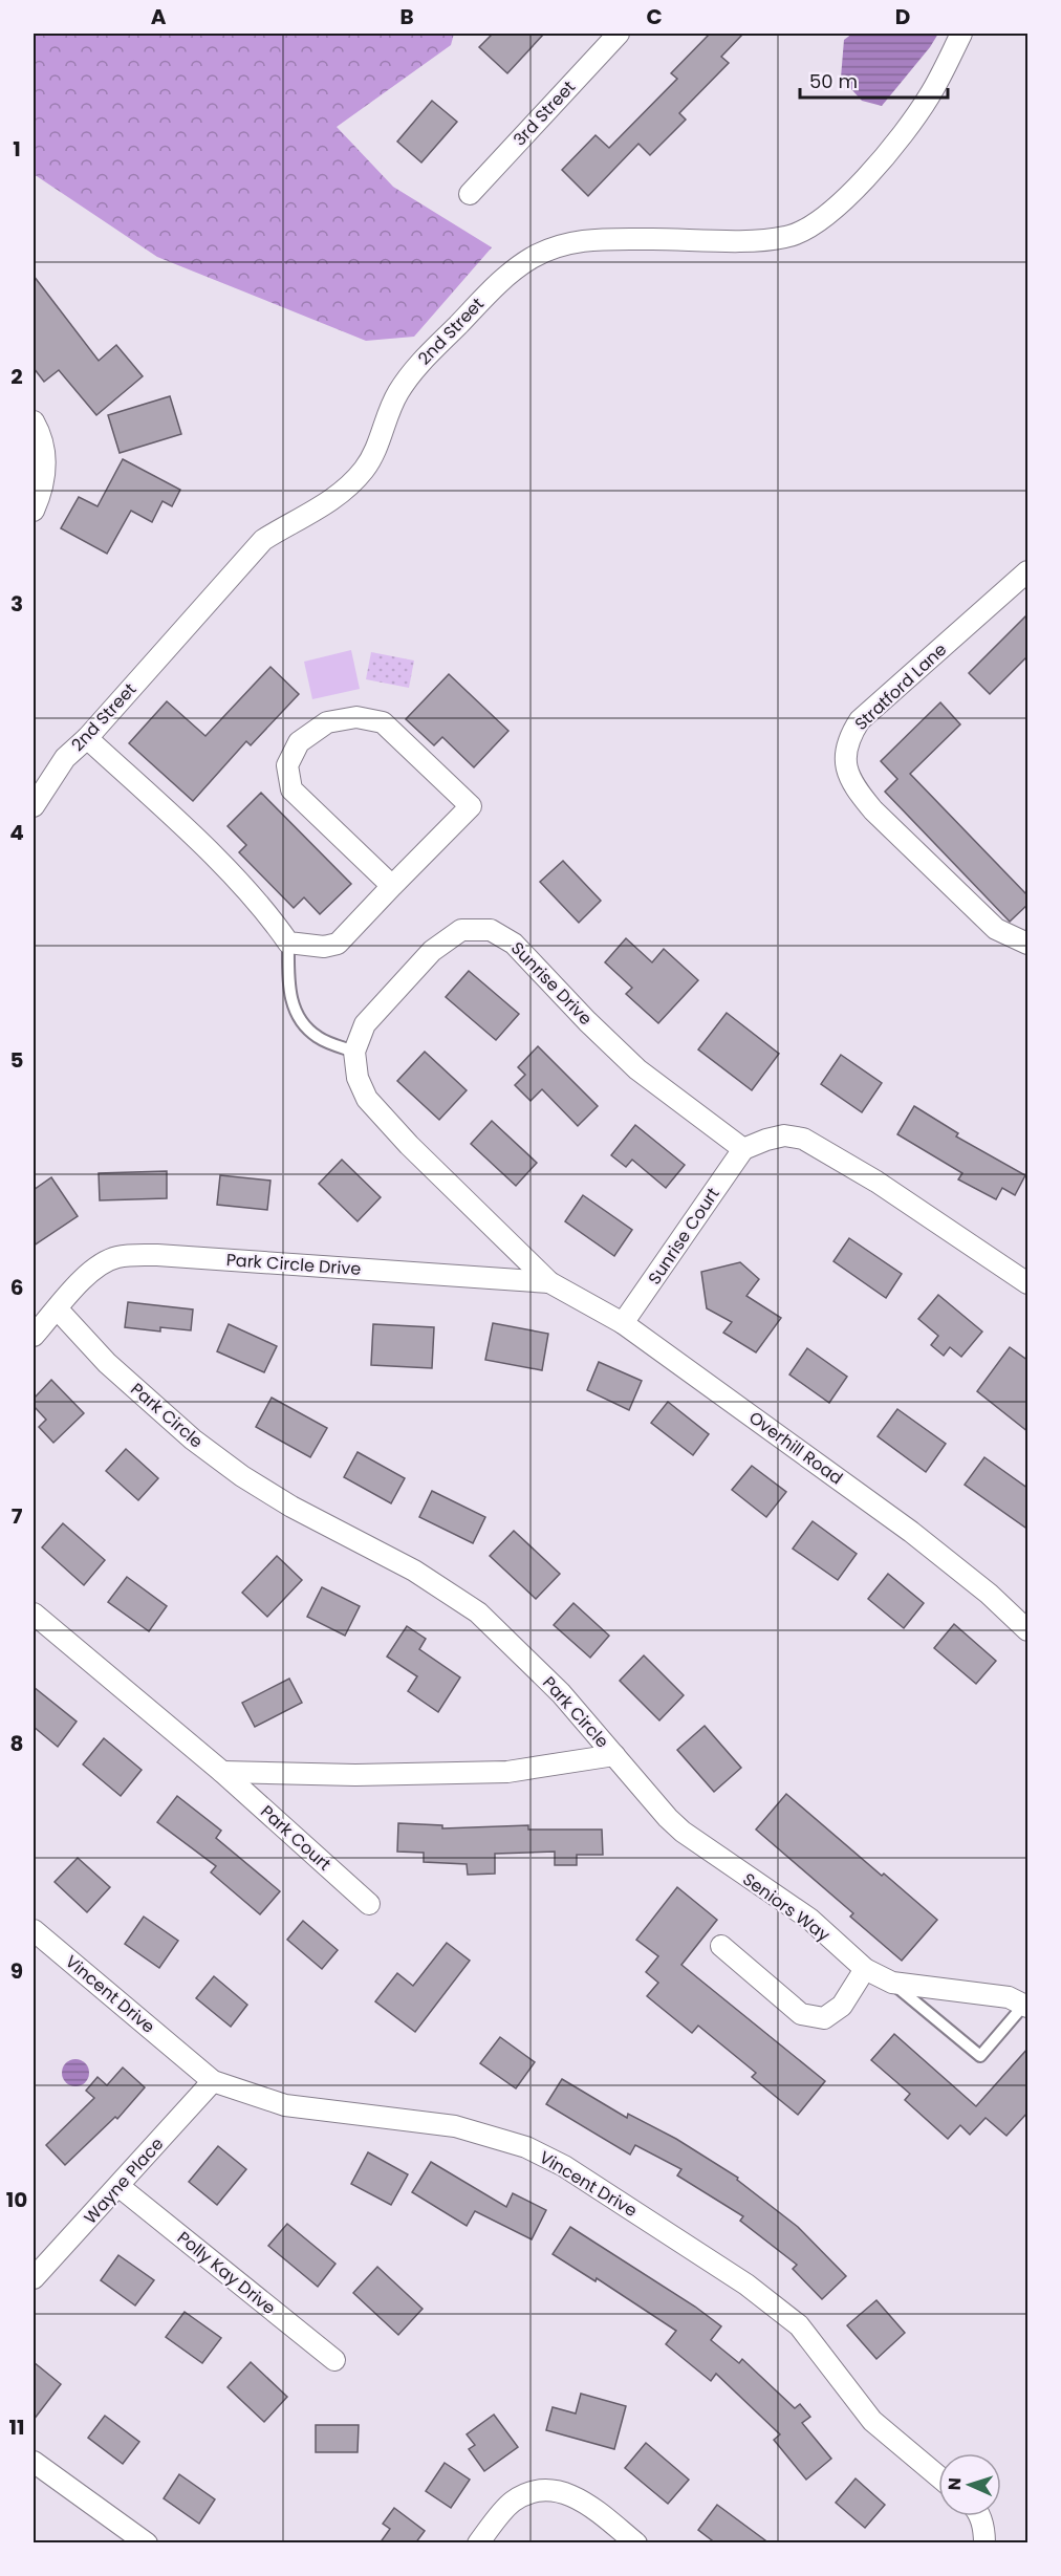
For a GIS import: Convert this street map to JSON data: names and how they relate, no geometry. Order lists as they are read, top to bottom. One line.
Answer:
{"streets":{"street":["3rd Street","2nd Street","Stratford Lane","Sunrise Drive","Sunrise Court","Park Circle Drive","Park Circle","Overhill Road","Park Court","Seniors Way","Vincent Drive","Wayne Place","Polly Kay Drive"]},"crossings":[["Sunrise Drive","Sunrise Court"],["Sunrise Court","Overhill Road"],["Park Circle Drive","Park Circle"],["Park Circle Drive","Overhill Road"],["Park Circle","Park Court"],["Park Circle","Seniors Way"],["Vincent Drive","Wayne Place"],["Wayne Place","Polly Kay Drive"]],"scale_bar":"50 m","north":"left","grid":{"columns":["A","B","C","D"],"rows":["1","2","3","4","5","6","7","8","9","10","11"]}}
